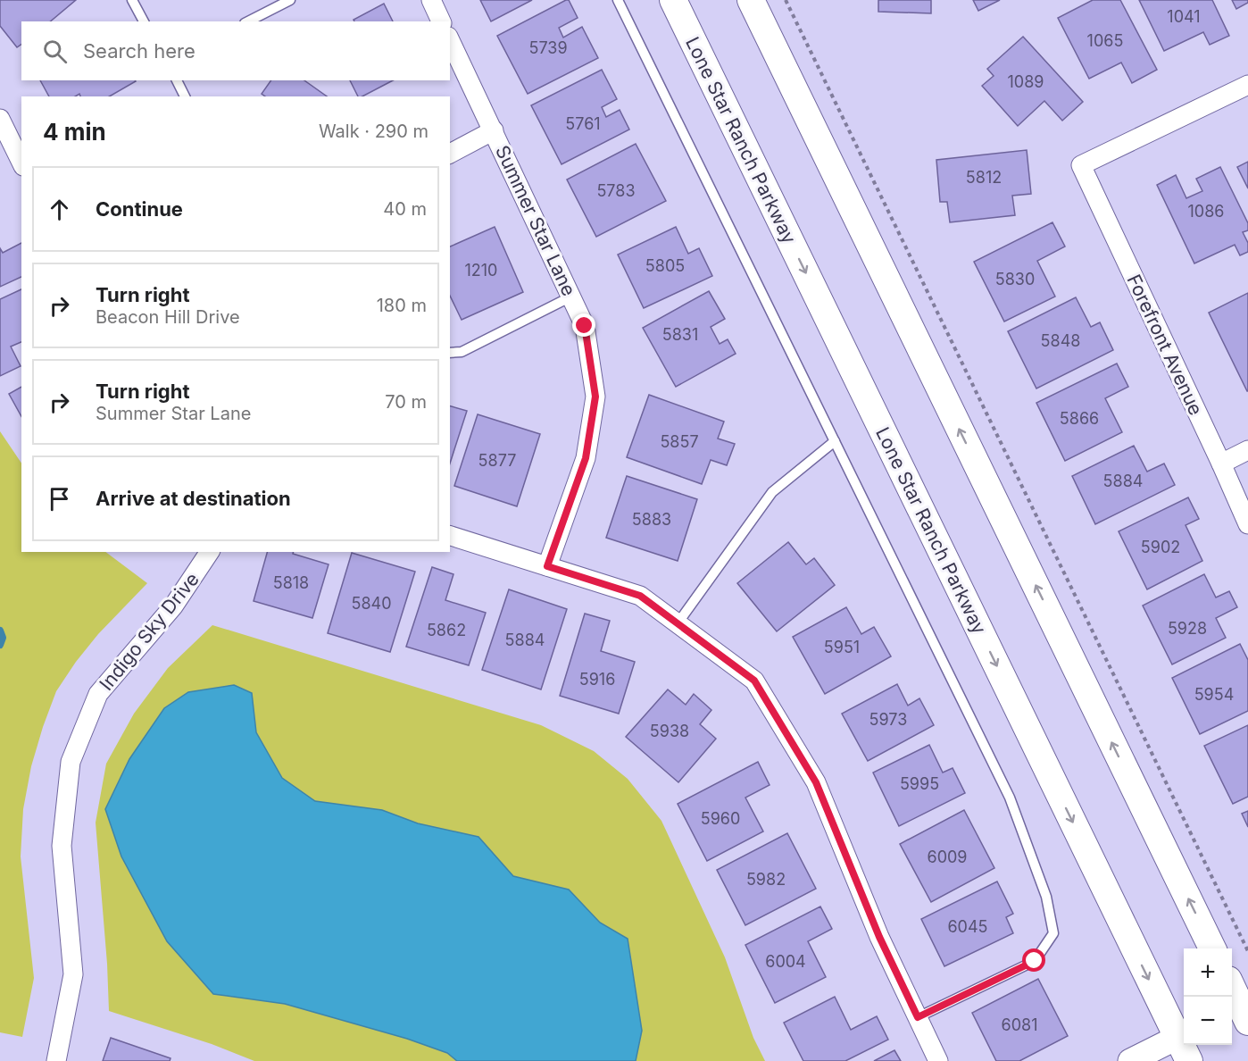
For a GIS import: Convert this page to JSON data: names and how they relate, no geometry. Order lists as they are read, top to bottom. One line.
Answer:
{"streets":{"main road":["Lone Star Ranch Parkway"],"street":["Summer Star Lane","Forefront Avenue","Indigo Sky Drive"]},"house_numbers":["1041","1065","5739","1089","5761","5812","5783","1086","5805","1210","5830","5831","5848","5866","5857","5877","5884","5883","5902","5818","5840","5928","5862","5884","5951","5916","5954","5973","5938","5995","5960","6009","5982","6045","6004","6081"],"page":{"search":"Search here","heading":["4 min","Walk · 290 m"],"list":[["Continue","40 m"],["Turn right","Beacon Hill Drive","180 m"],["Turn right","Summer Star Lane","70 m"],"Arrive at destination"],"map_buttons":["+","−"]}}
